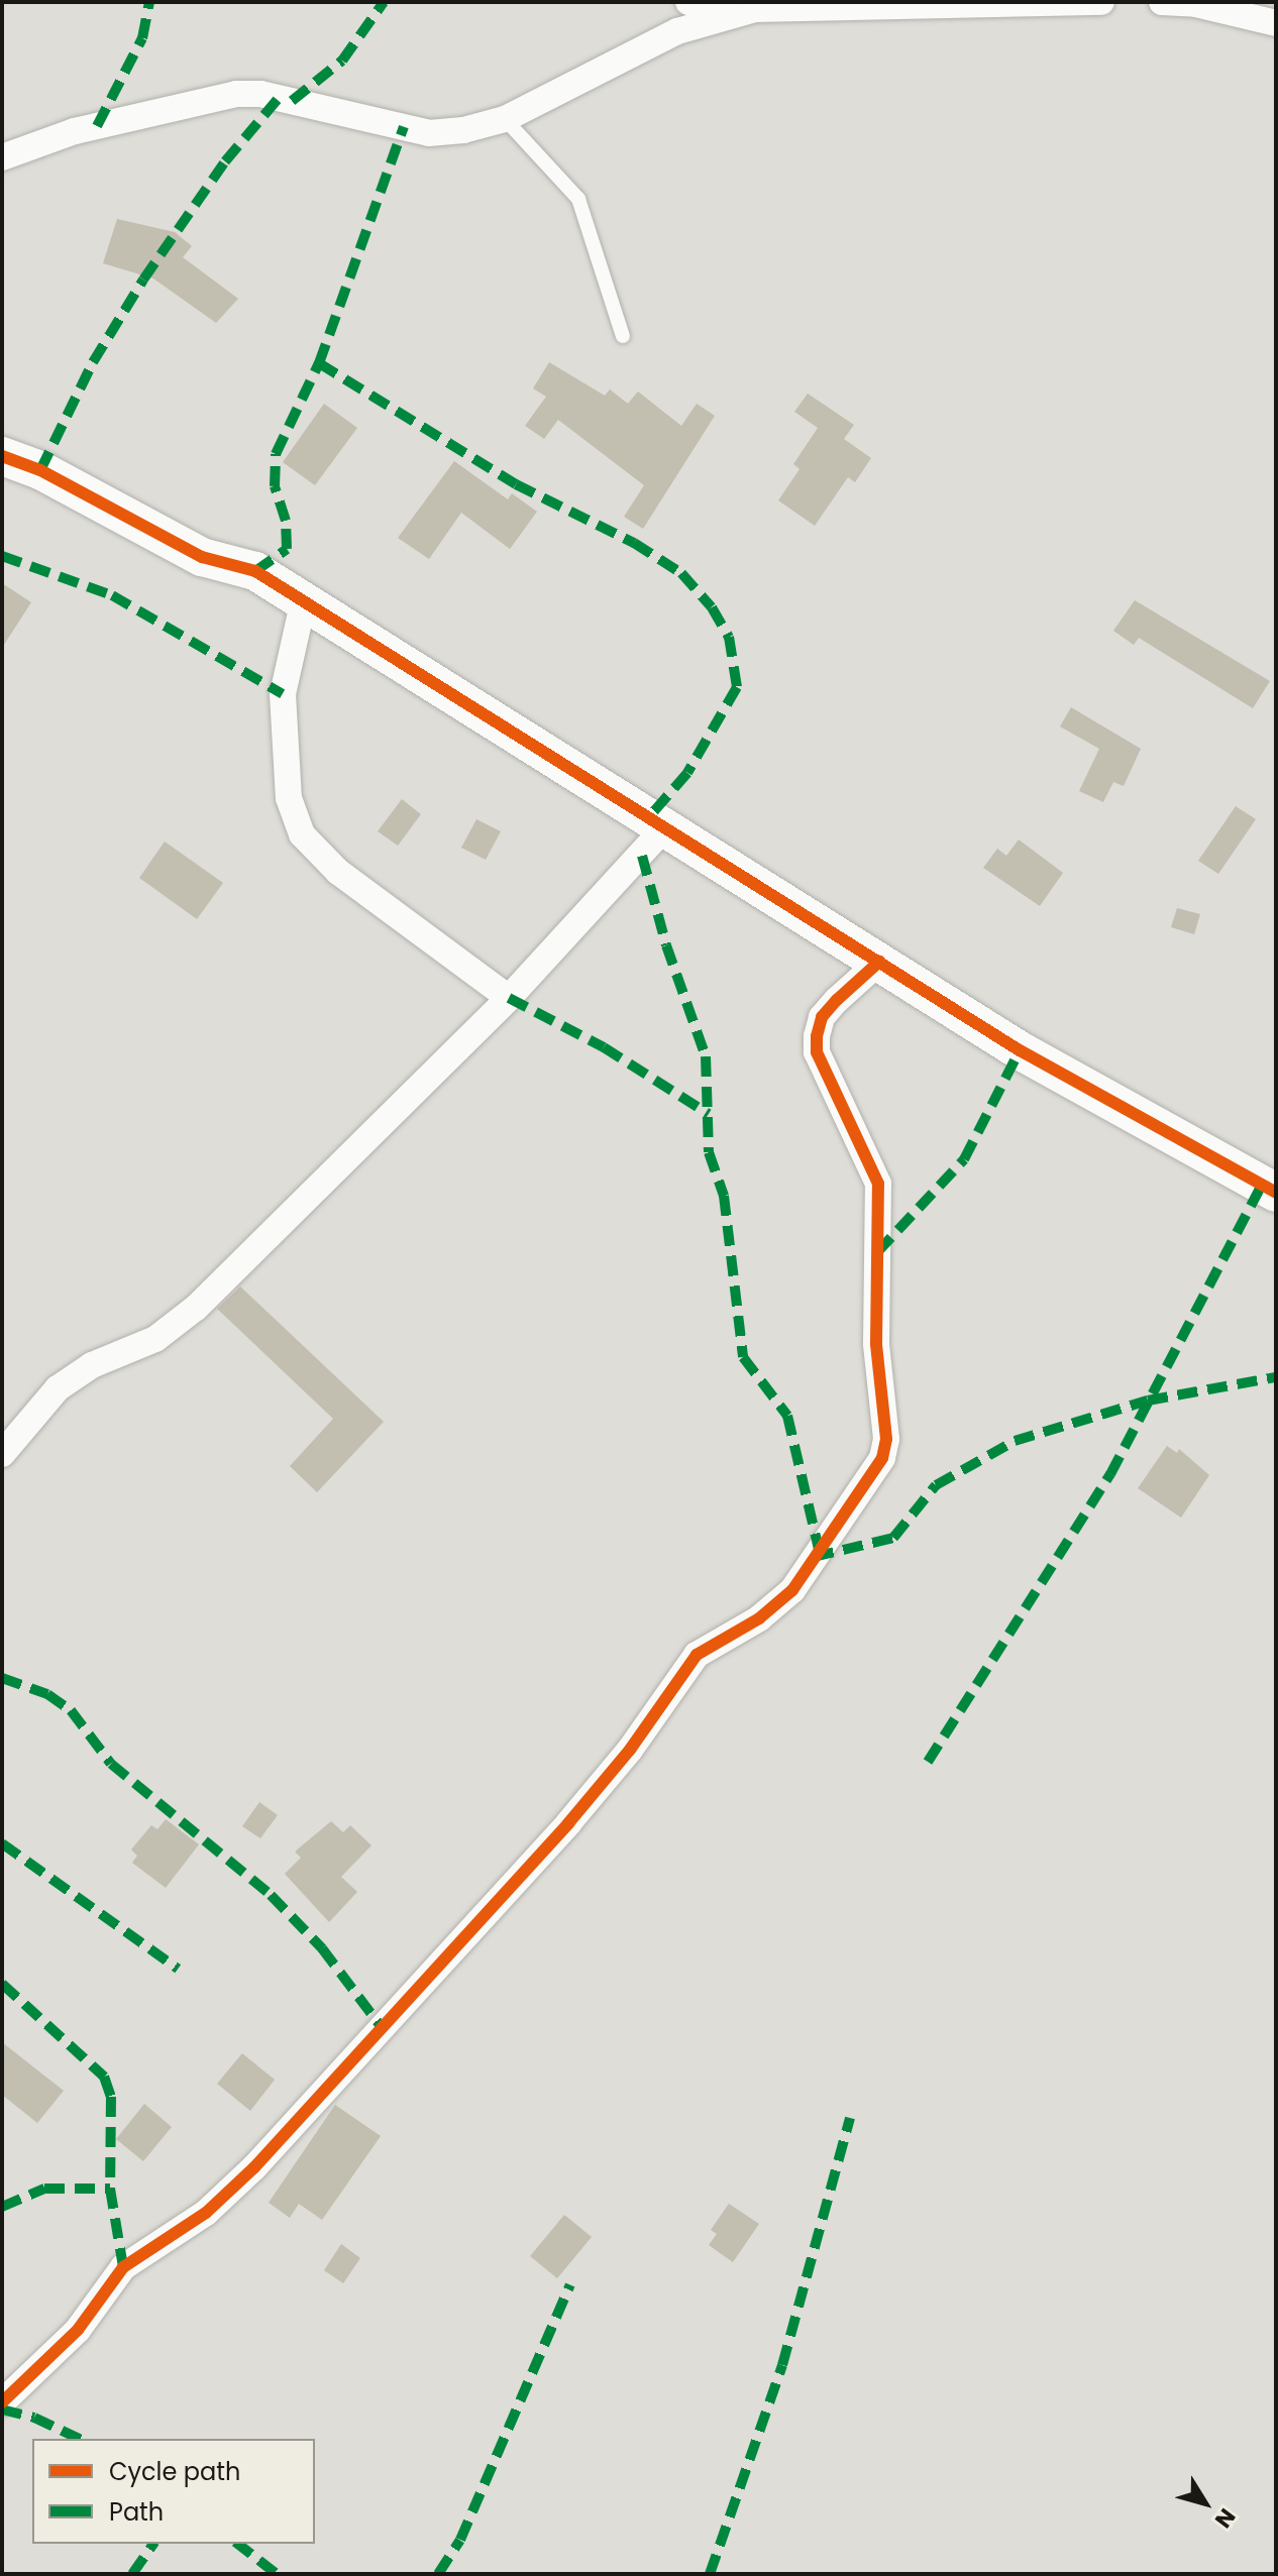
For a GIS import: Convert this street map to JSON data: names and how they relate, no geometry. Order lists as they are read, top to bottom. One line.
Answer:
{"legend":["Cycle path","Path"],"north":"bottom right"}
